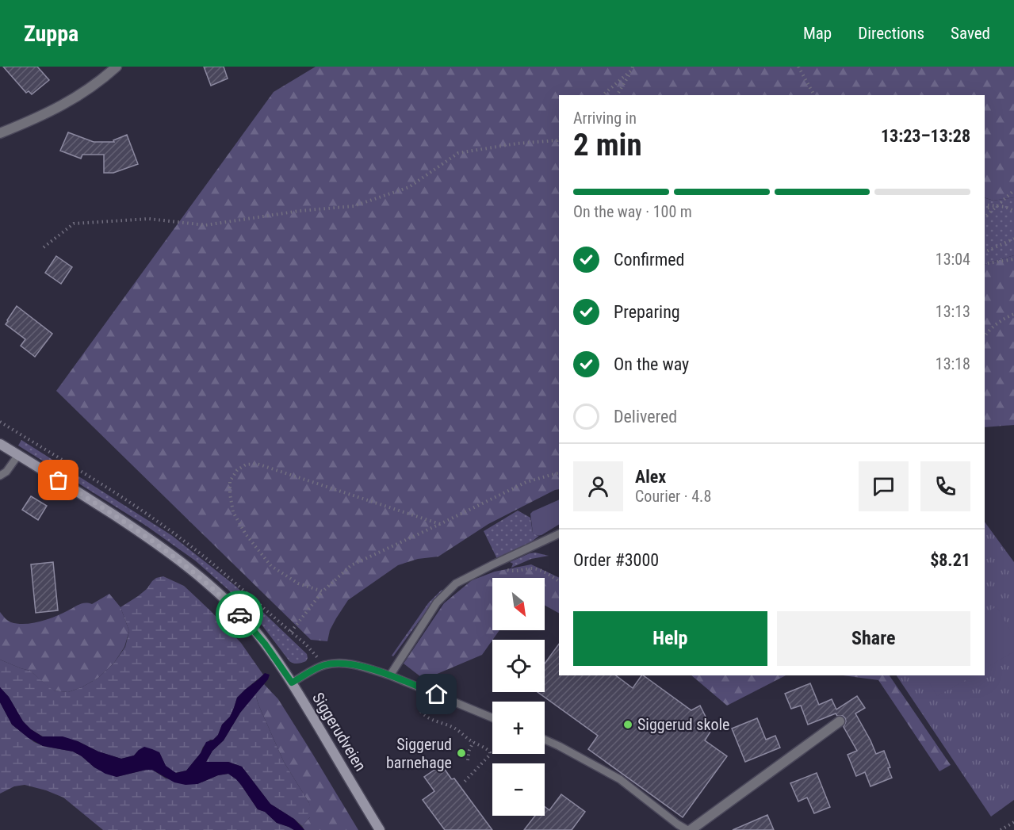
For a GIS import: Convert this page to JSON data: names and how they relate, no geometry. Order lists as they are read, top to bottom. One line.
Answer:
{"streets":{"main road":["Siggerudveien"]},"places":["Siggerud skole","Siggerud barnehage"],"north":"bottom right","page":{"header":"Zuppa","nav":["Map","Directions","Saved"],"heading":["2 min","Arriving in","13:23–13:28"],"panel":["Alex","Courier · 4.8","Order #3000","$8.21"],"bar":"On the way · 100 m","list":[["Confirmed","13:04"],["Preparing","13:13"],["On the way","13:18"],"Delivered"],"map_buttons":["+","−"],"buttons":["Help","Share"]}}
